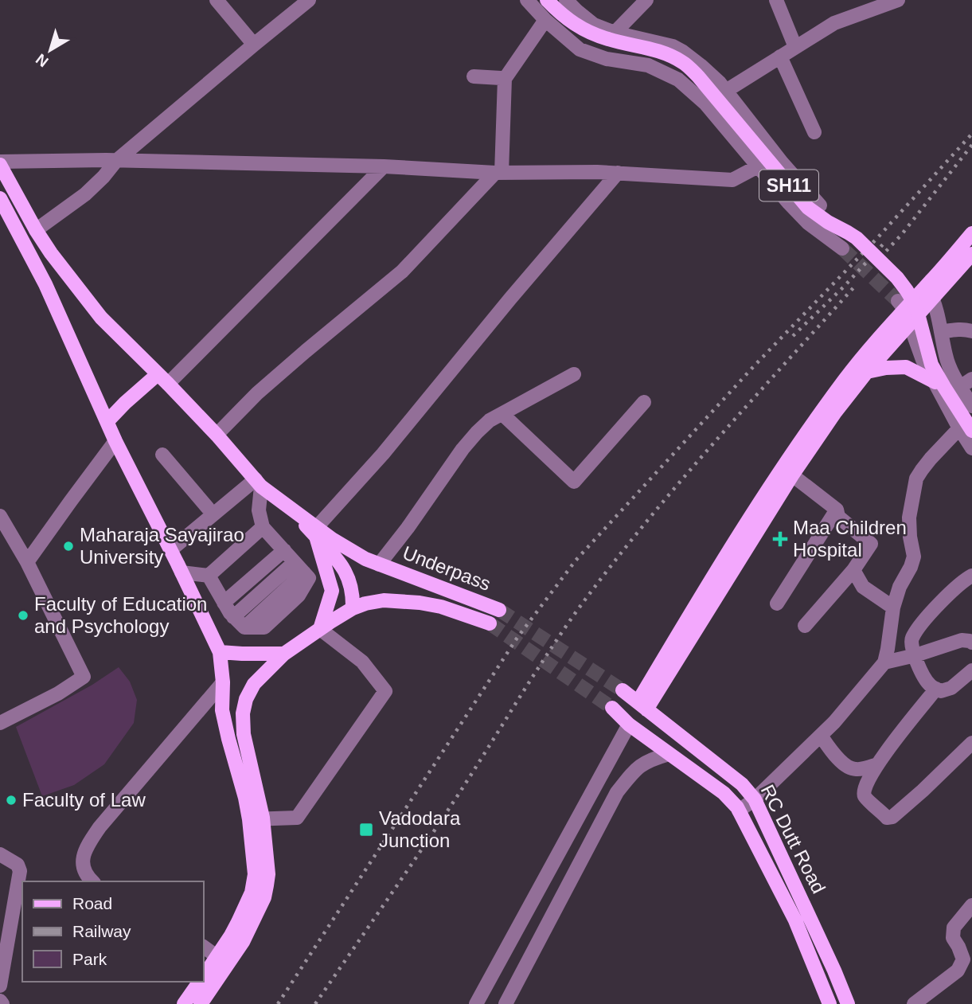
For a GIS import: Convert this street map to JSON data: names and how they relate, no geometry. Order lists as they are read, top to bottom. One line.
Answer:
{"streets":{"main road":["SH11","Underpass","RC Dutt Road"]},"places":{"health":["Maa Children Hospital"],"other":["Maharaja Sayajirao University","Faculty of Education and Psychology","Faculty of Law"],"transit":["Vadodara Junction"]},"legend":["Road","Railway","Park"],"north":"bottom left"}
